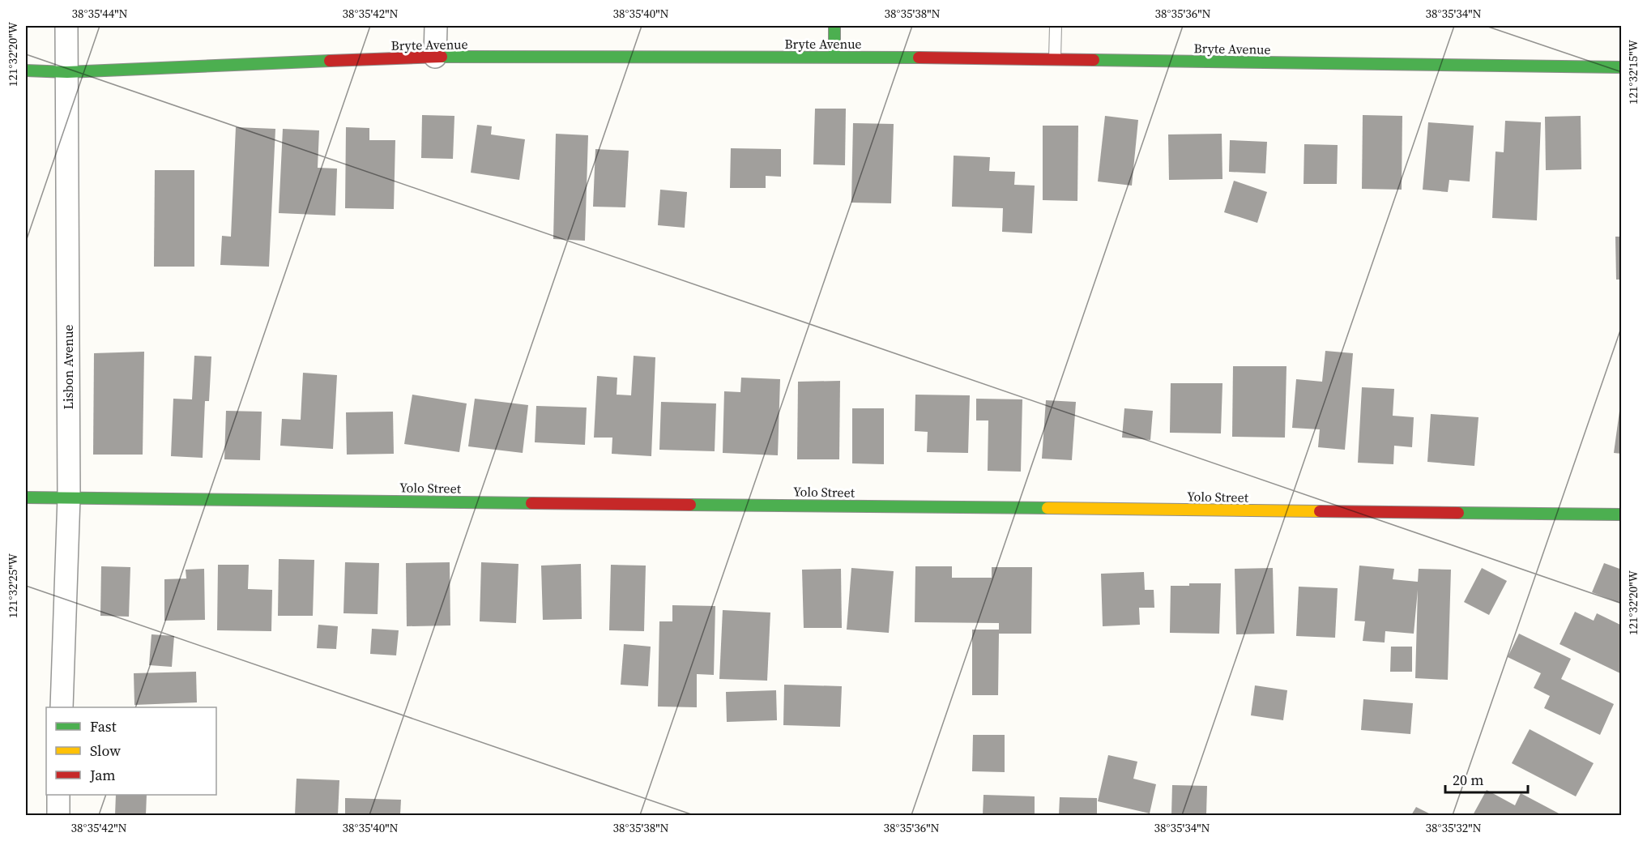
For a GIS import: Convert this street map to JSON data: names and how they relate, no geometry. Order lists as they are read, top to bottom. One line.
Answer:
{"streets":{"street":["Bryte Avenue","Lisbon Avenue","Yolo Street"]},"crossings":[["Bryte Avenue","Lisbon Avenue"],["Lisbon Avenue","Yolo Street"]],"legend":["Fast","Slow","Jam"],"scale_bar":"20 m","coordinates":["38°35'44\"N","38°35'42\"N","38°35'40\"N","38°35'38\"N","38°35'36\"N","38°35'34\"N","121°32'20\"W","121°32'15\"W","121°32'25\"W","38°35'32\"N"]}
